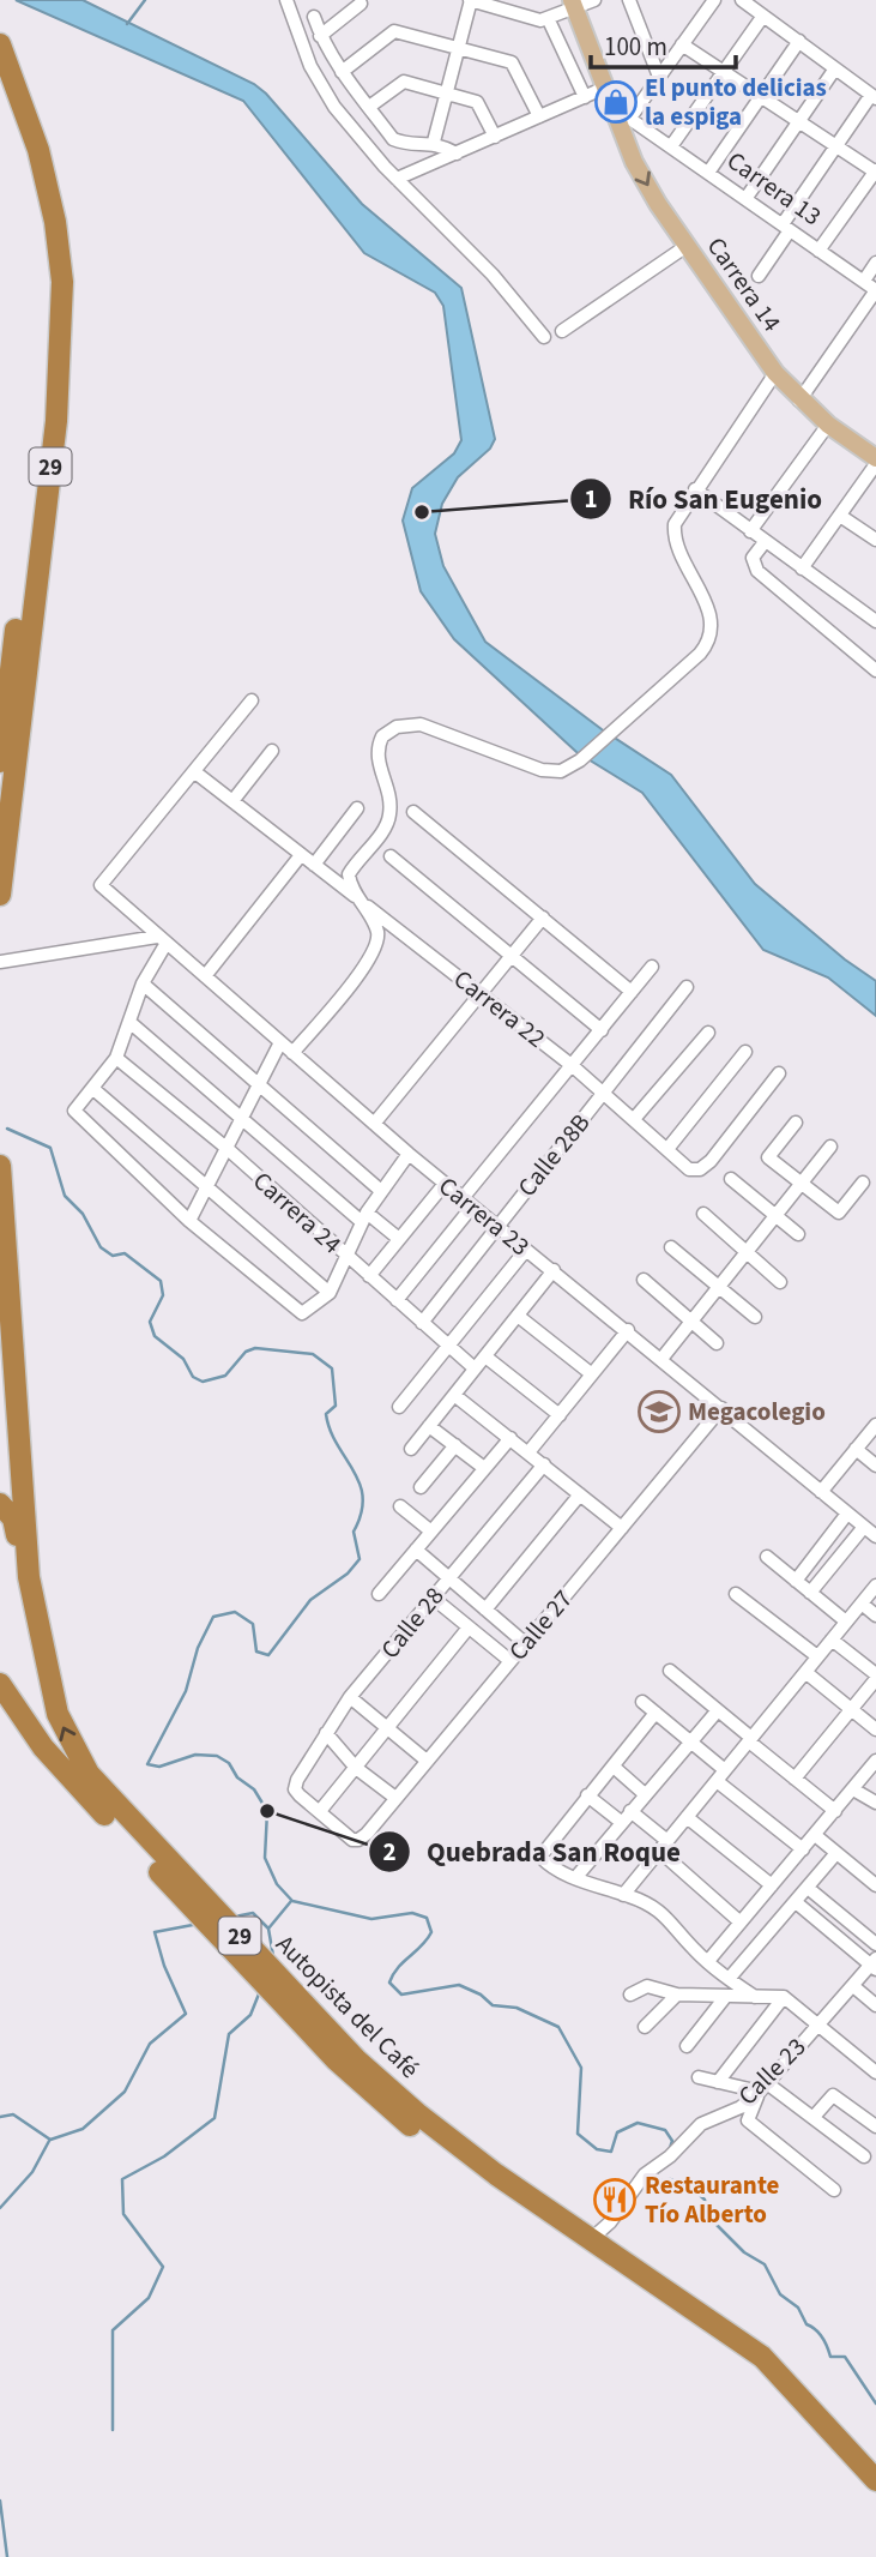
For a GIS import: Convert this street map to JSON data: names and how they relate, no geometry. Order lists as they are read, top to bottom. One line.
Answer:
{"streets":{"highway":["29","Autopista del Café"],"main road":["Carrera 14"],"street":["Carrera 13","Carrera 22","Calle 28B","Carrera 24","Carrera 23","Calle 28","Calle 27","Calle 23"]},"crossings":[["Carrera 13","Carrera 14"],["Carrera 22","Calle 28B"],["Carrera 22","Carrera 23"],["Calle 28B","Carrera 24"],["Calle 28B","Carrera 23"],["Carrera 23","Calle 27"],["Calle 28","Calle 27"],["Autopista del Café","Calle 23"]],"one_way":["Carrera 14"],"places":{"shop":["El punto delicias la espiga"],"other":["Río San Eugenio","Quebrada San Roque"],"school or university":["Megacolegio"],"restaurant":["Restaurante Tío Alberto"]},"scale_bar":"100 m"}
